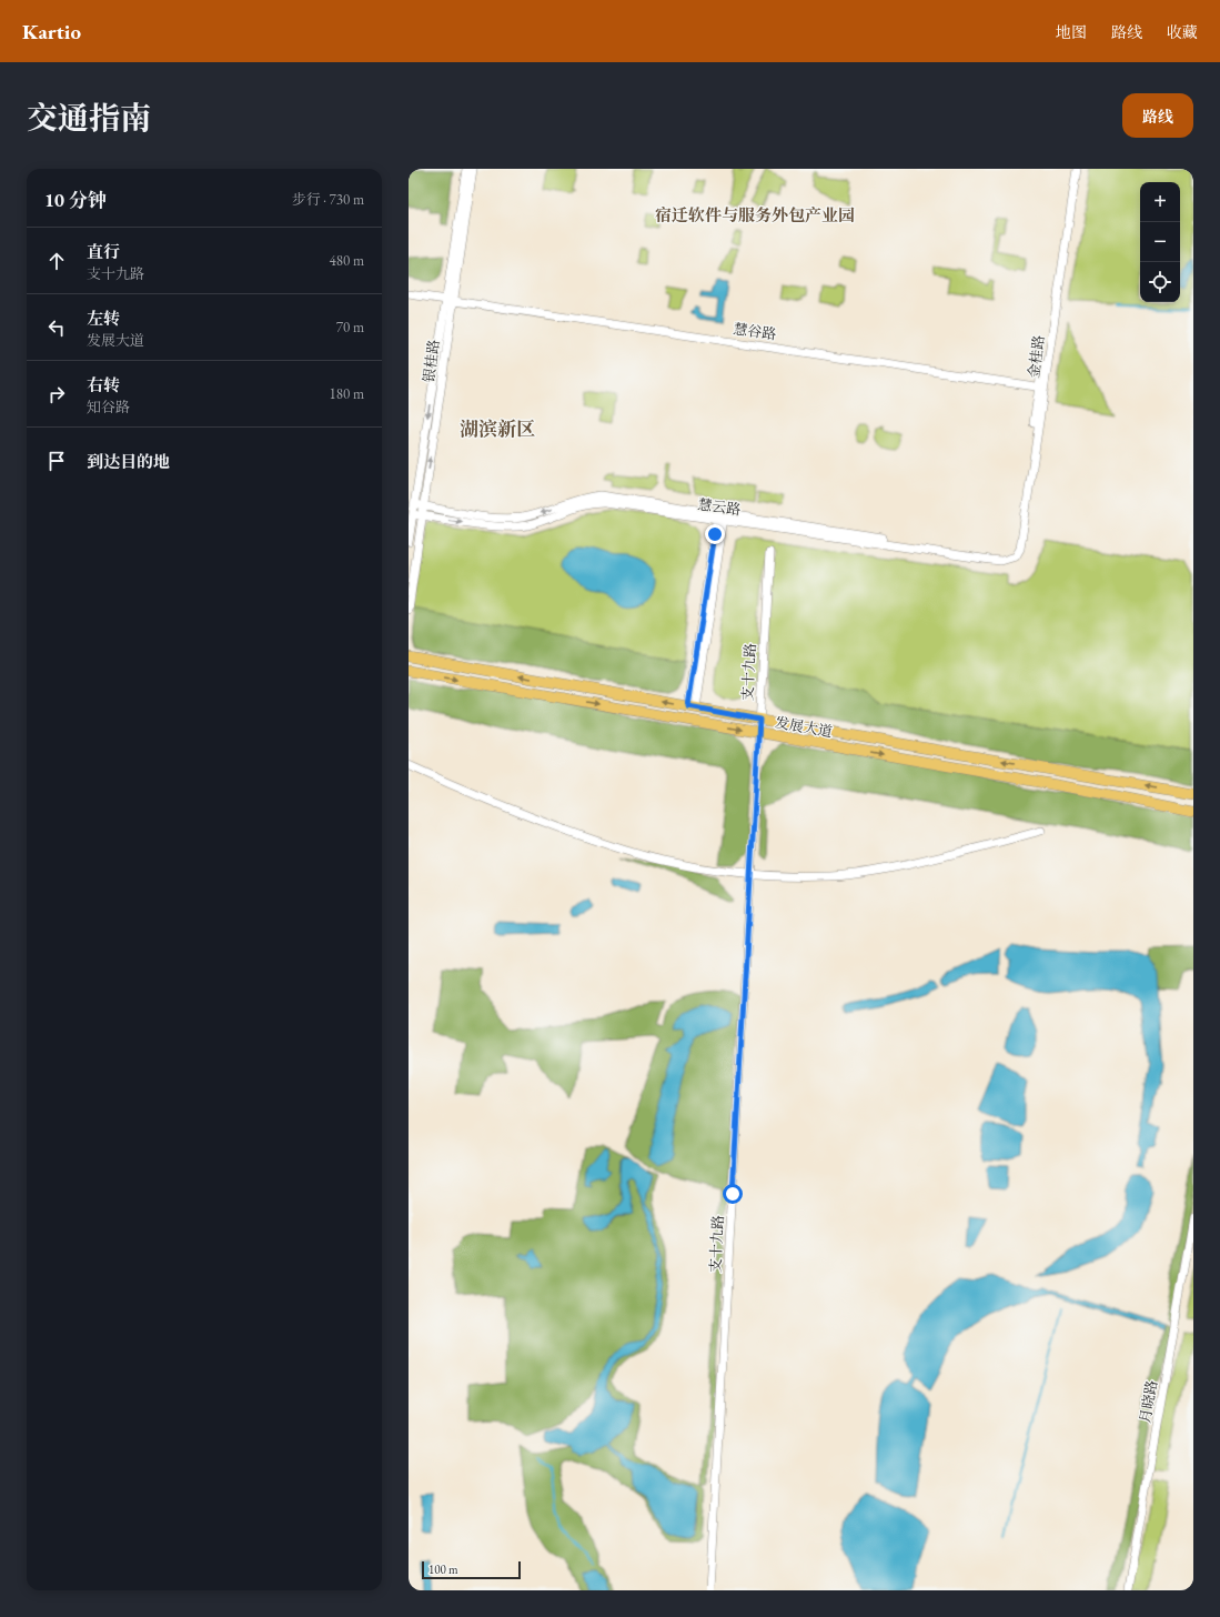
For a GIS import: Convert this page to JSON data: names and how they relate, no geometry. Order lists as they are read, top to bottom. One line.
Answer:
{"streets":{"main road":["发展大道"],"street":["慧谷路","金桂路","银桂路","慧云路","支十九路","月晓路"]},"crossings":[["慧谷路","金桂路"],["慧谷路","银桂路"],["金桂路","慧云路"],["银桂路","慧云路"],["支十九路","发展大道"]],"districts":["宿迁软件与服务外包产业园","湖滨新区"],"scale_bar":"100 m","page":{"header":"Kartio","nav":["地图","路线","收藏"],"title":"交通指南","buttons":"路线","heading":["10 分钟","步行 · 730 m"],"map_buttons":["+","−"],"list":[["直行","支十九路","480 m"],["左转","发展大道","70 m"],["右转","知谷路","180 m"],"到达目的地"],"scale":"100 m"}}
